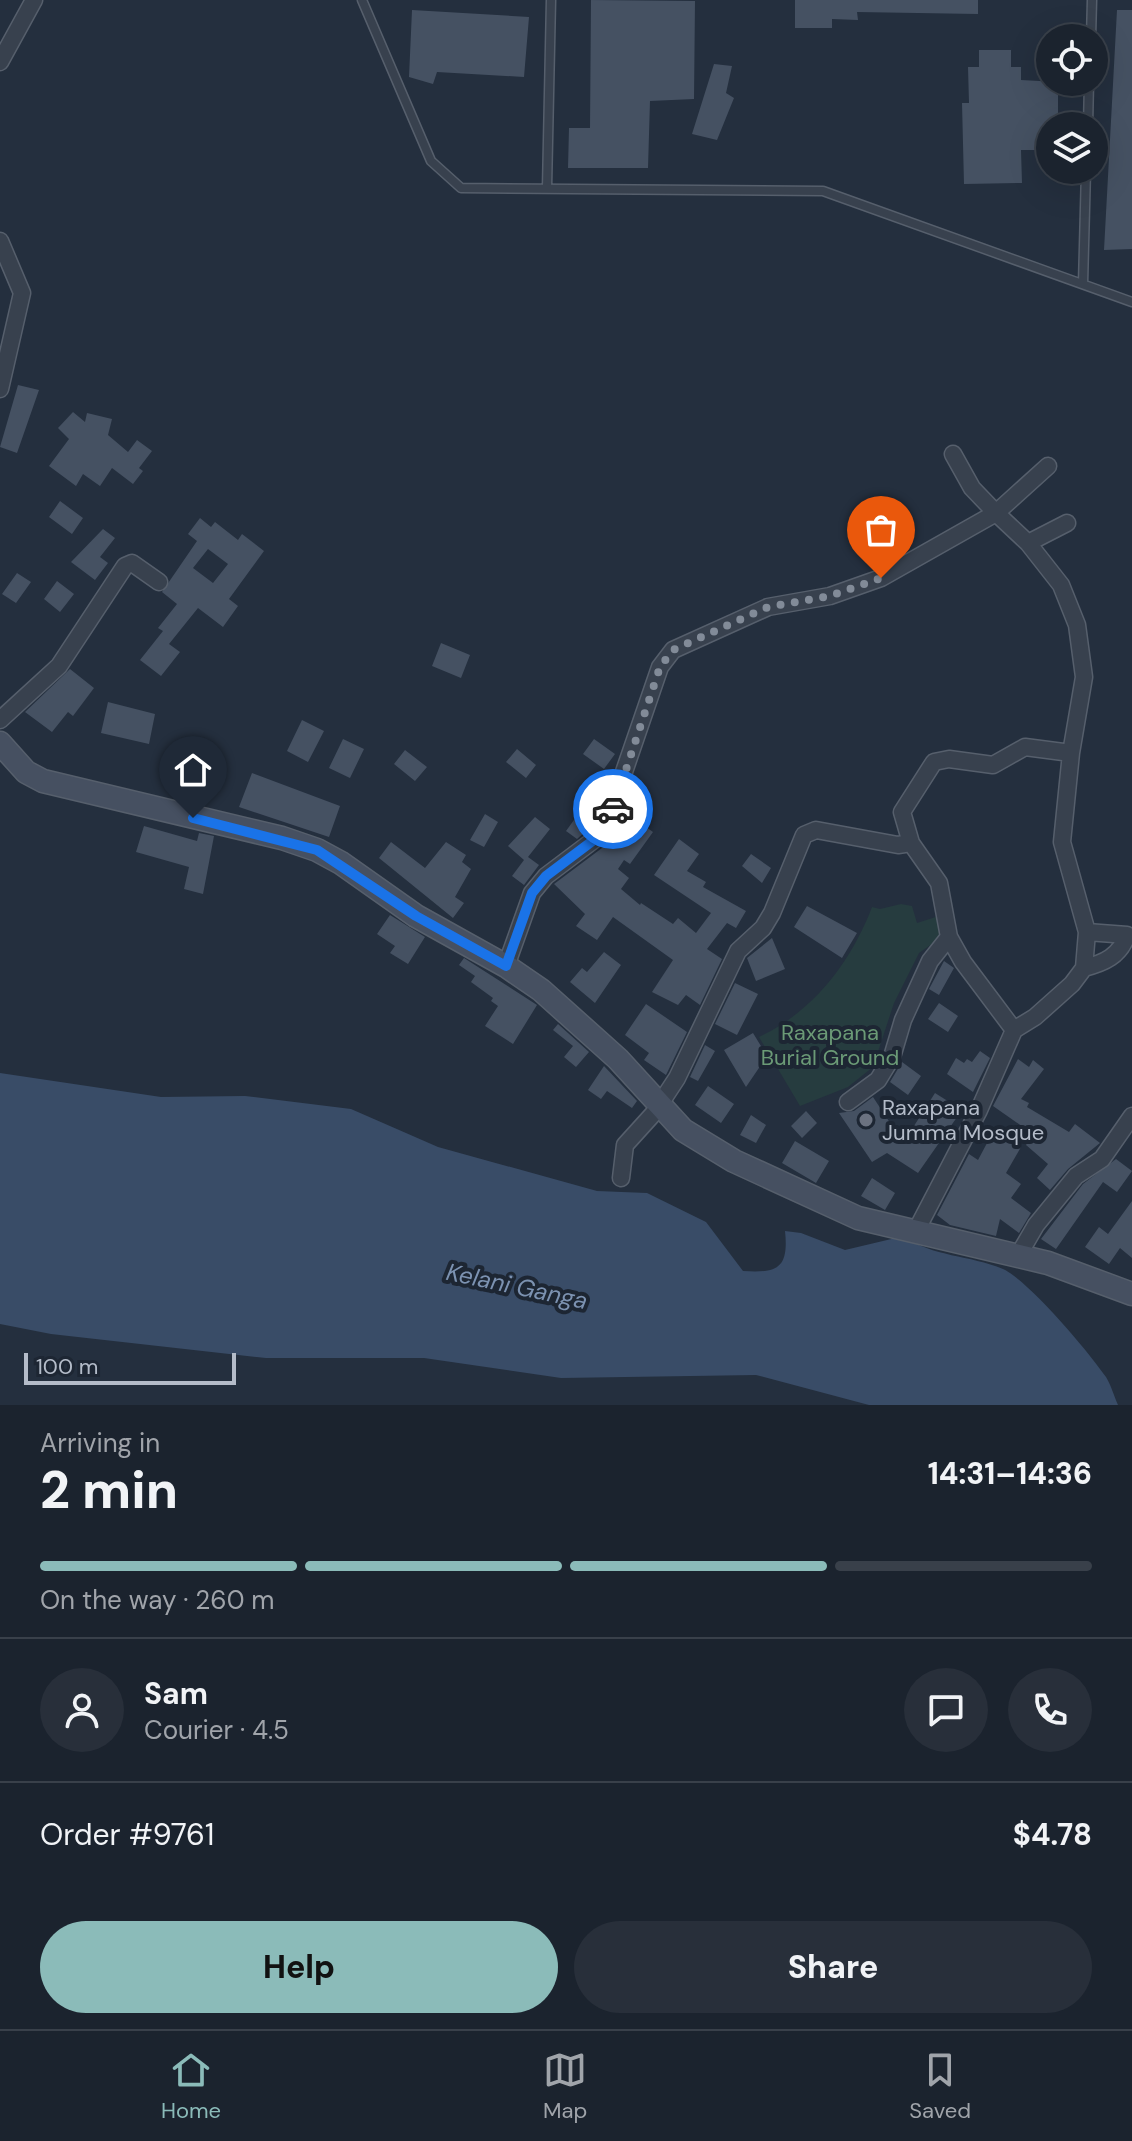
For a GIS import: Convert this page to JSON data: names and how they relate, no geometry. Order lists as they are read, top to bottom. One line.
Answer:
{"water":["Kelani Ganga"],"parks":["Raxapana Burial Ground"],"places":["Raxapana Jumma Mosque"],"scale_bar":"100 m","page":{"scale":"100 m","heading":["2 min","Arriving in","14:31–14:36"],"panel":["Sam","Courier · 4.5","Order #9761","$4.78"],"bar":"On the way · 260 m","buttons":["Help","Share"],"tabs":["Home","Map","Saved"]}}
